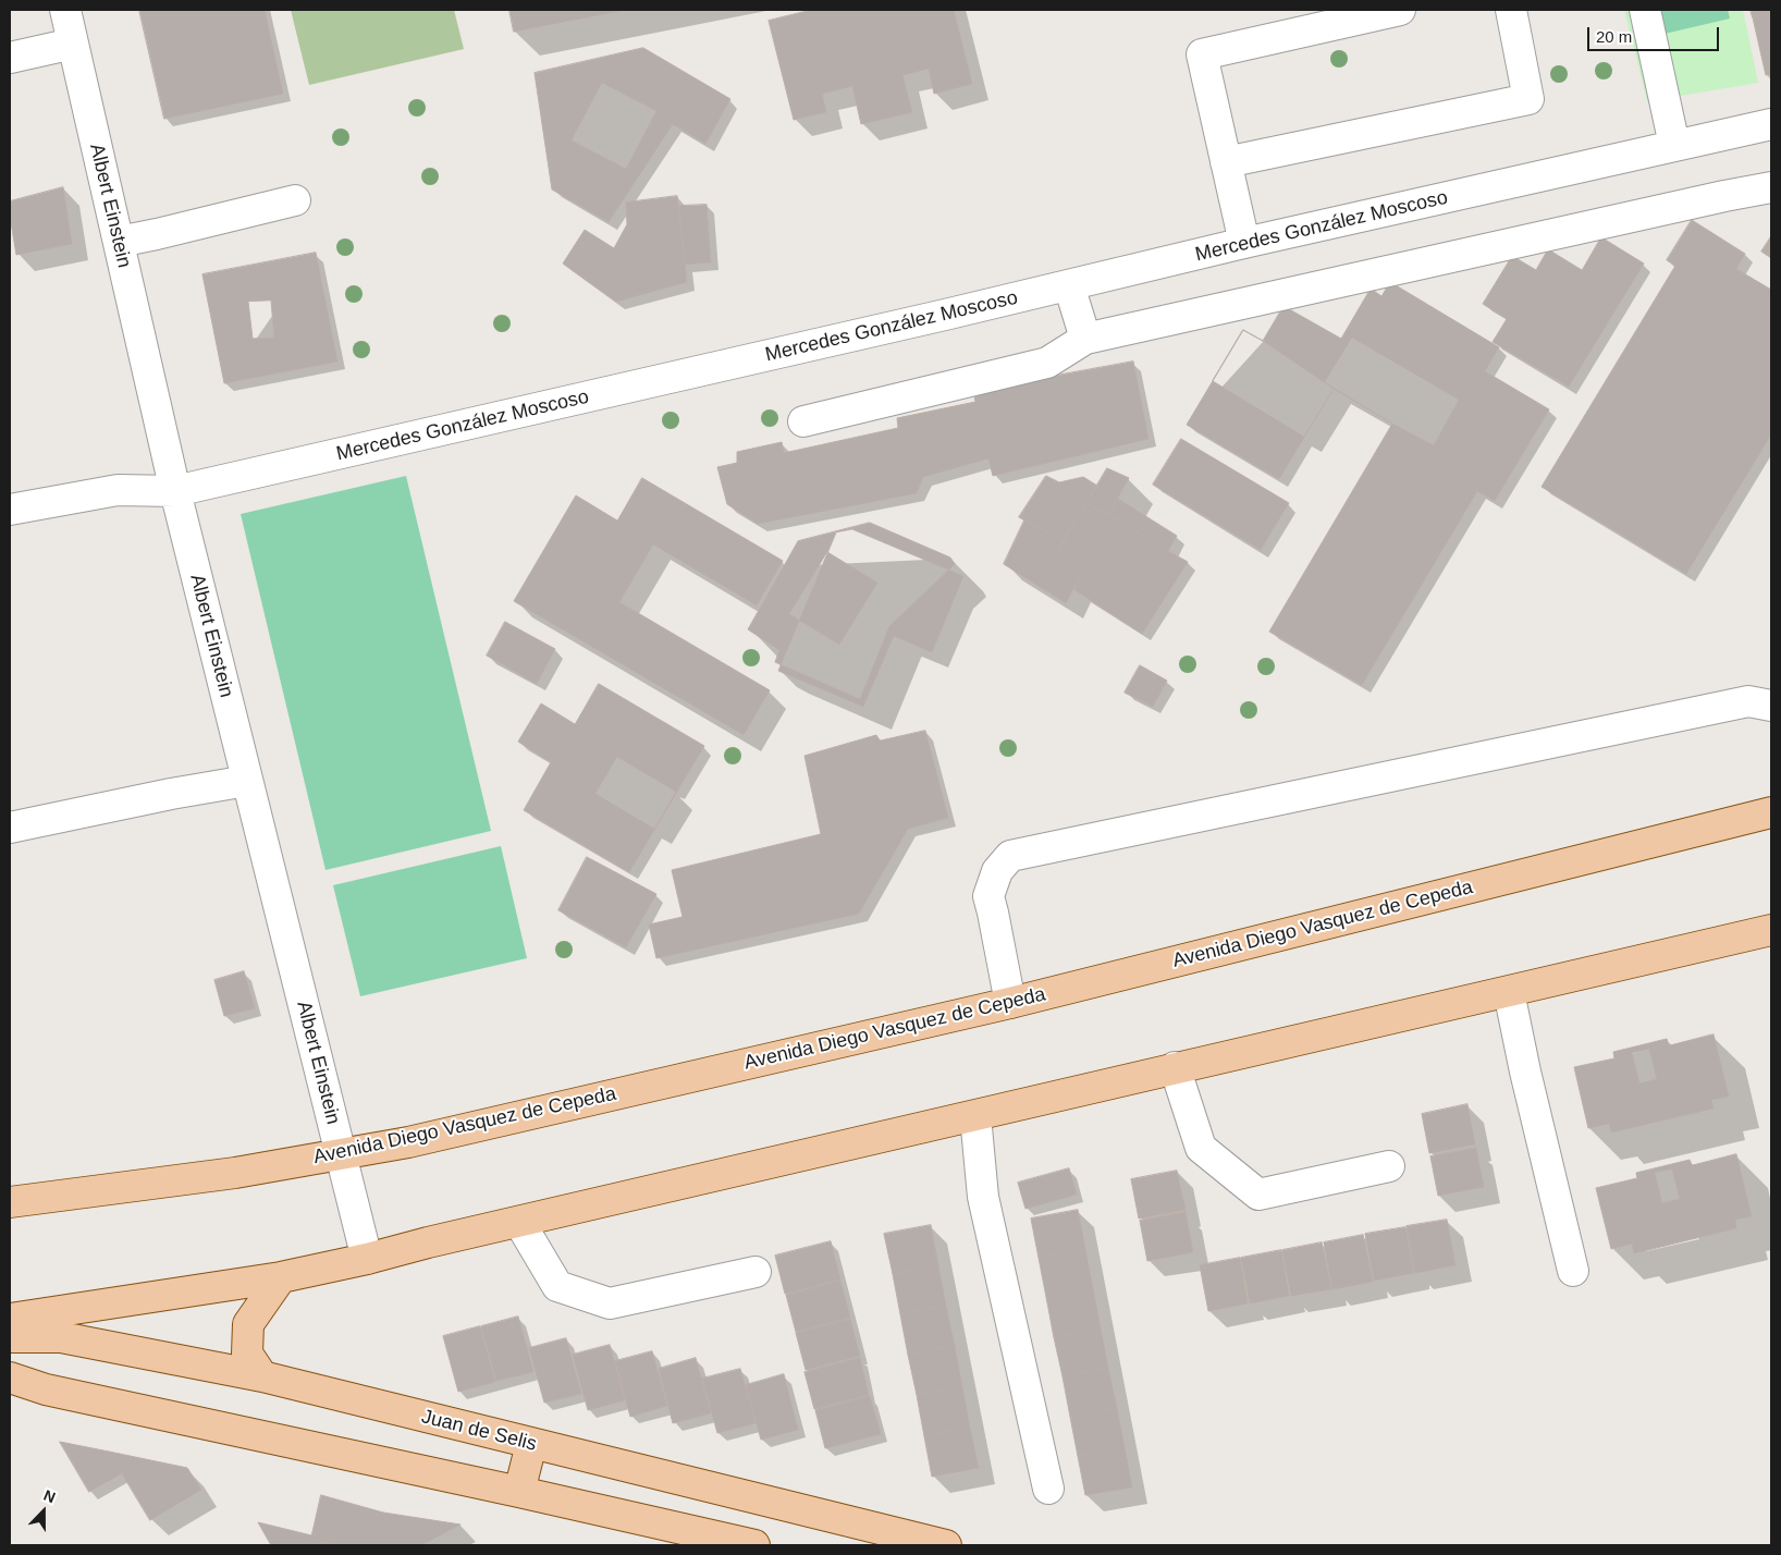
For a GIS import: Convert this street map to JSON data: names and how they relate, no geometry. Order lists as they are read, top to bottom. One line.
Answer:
{"streets":{"main road":["Avenida Diego Vasquez de Cepeda","Juan de Selis"],"street":["Albert Einstein","Mercedes González Moscoso"]},"crossings":[["Albert Einstein","Mercedes González Moscoso"],["Albert Einstein","Avenida Diego Vasquez de Cepeda"]],"scale_bar":"20 m","north":"top"}
